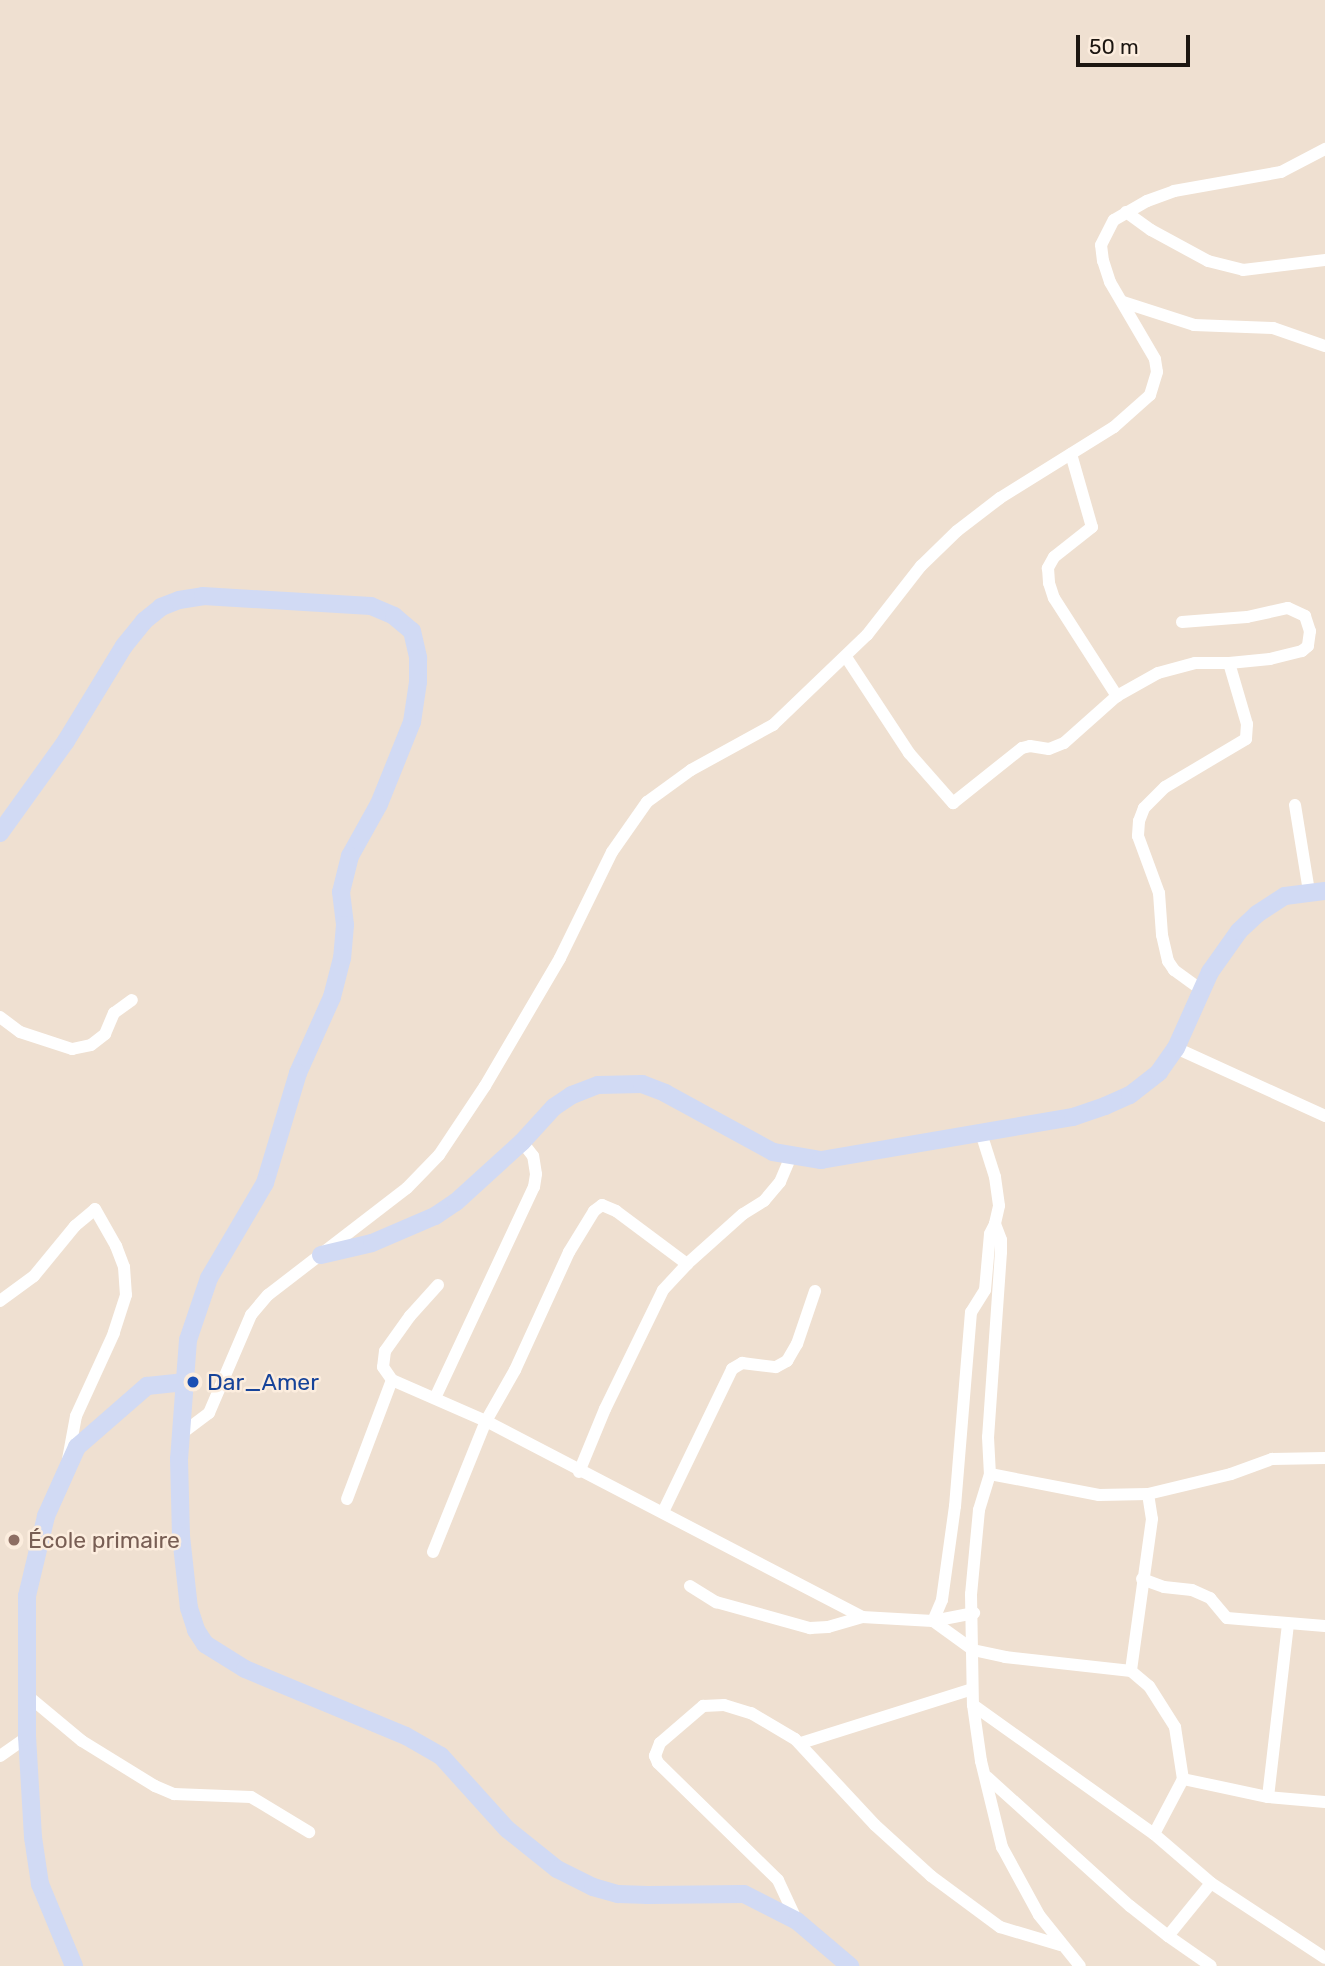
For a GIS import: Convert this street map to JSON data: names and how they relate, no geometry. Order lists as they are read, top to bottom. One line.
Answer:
{"places":["Dar_Amer","École primaire"],"scale_bar":"50 m"}
